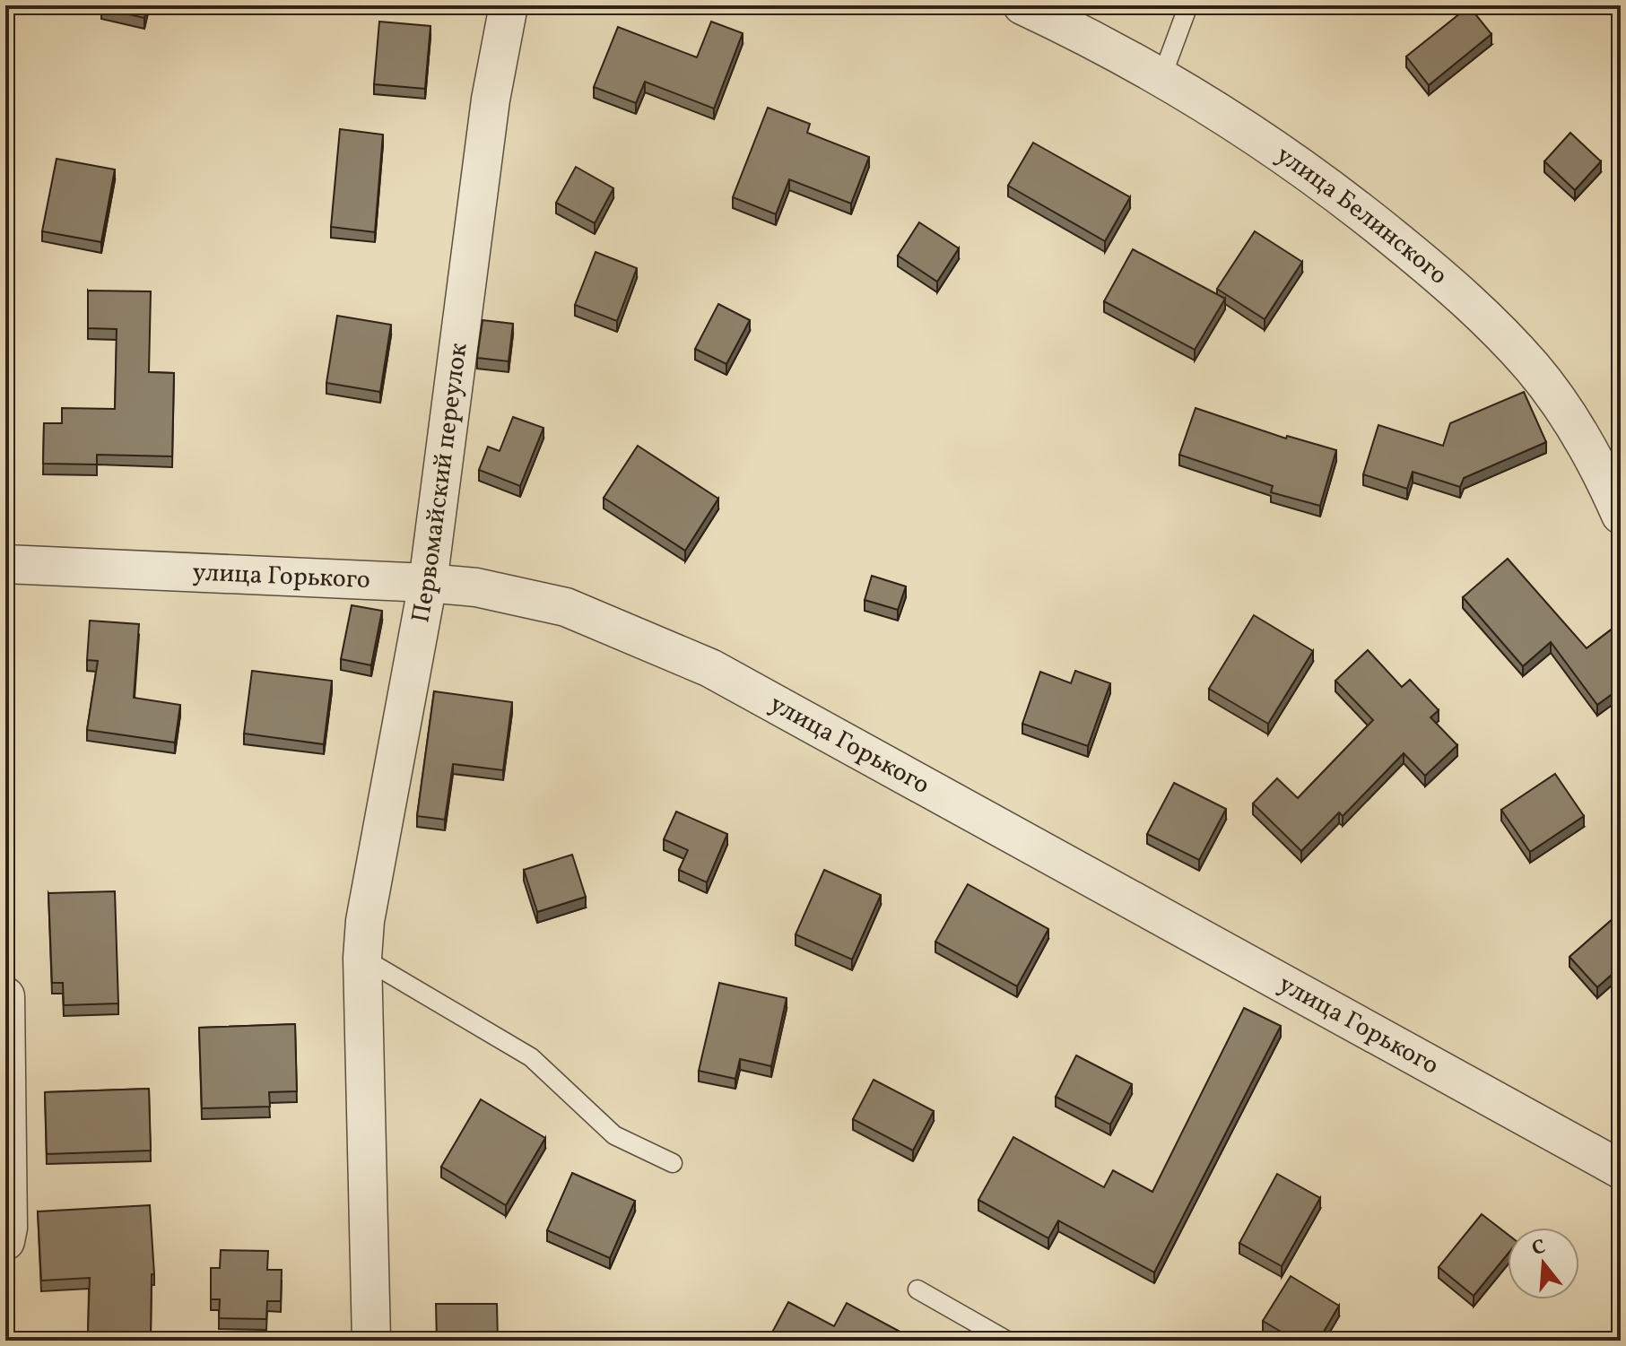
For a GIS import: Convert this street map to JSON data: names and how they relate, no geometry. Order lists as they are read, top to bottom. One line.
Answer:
{"streets":{"street":["улица Белинского","Первомайский переулок","улица Горького"]},"crossings":[["Первомайский переулок","улица Горького"]],"north":"top"}
